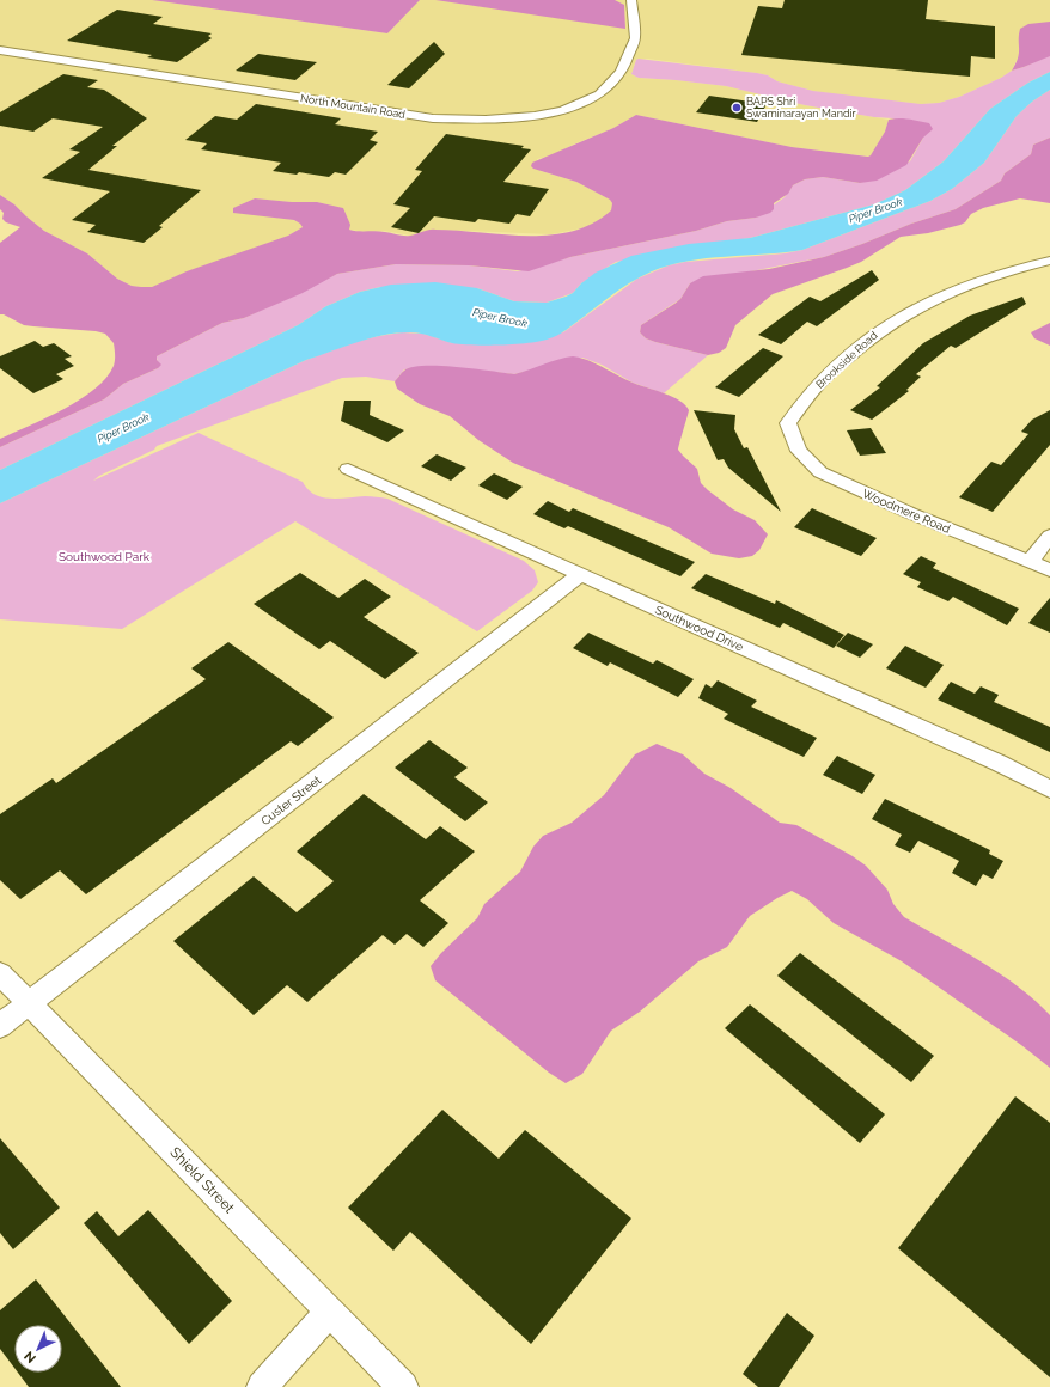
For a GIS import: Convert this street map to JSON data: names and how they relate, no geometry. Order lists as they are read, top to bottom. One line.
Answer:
{"streets":{"street":["North Mountain Road","Brookside Road","Woodmere Road","Southwood Drive","Custer Street","Shield Street"]},"crossings":[["Brookside Road","Woodmere Road"],["Southwood Drive","Custer Street"],["Custer Street","Shield Street"]],"water":["Piper Brook"],"parks":["Southwood Park"],"places":["BAPS Shri Swaminarayan Mandir"],"north":"bottom left"}
